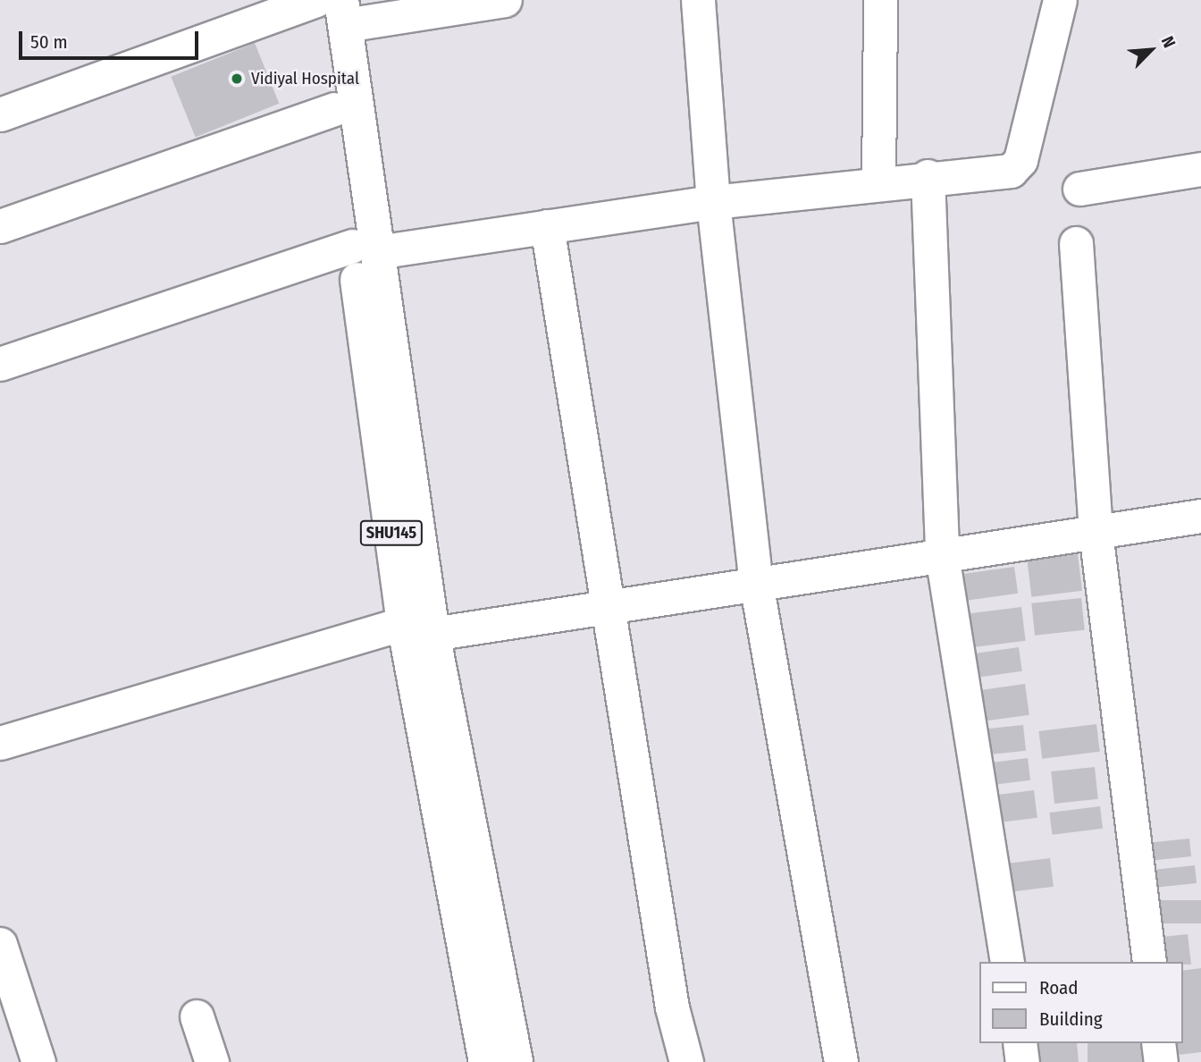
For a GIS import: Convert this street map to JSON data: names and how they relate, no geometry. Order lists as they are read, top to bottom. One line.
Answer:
{"places":["Vidiyal Hospital"],"legend":["Road","Building"],"scale_bar":"50 m","north":"top right"}
